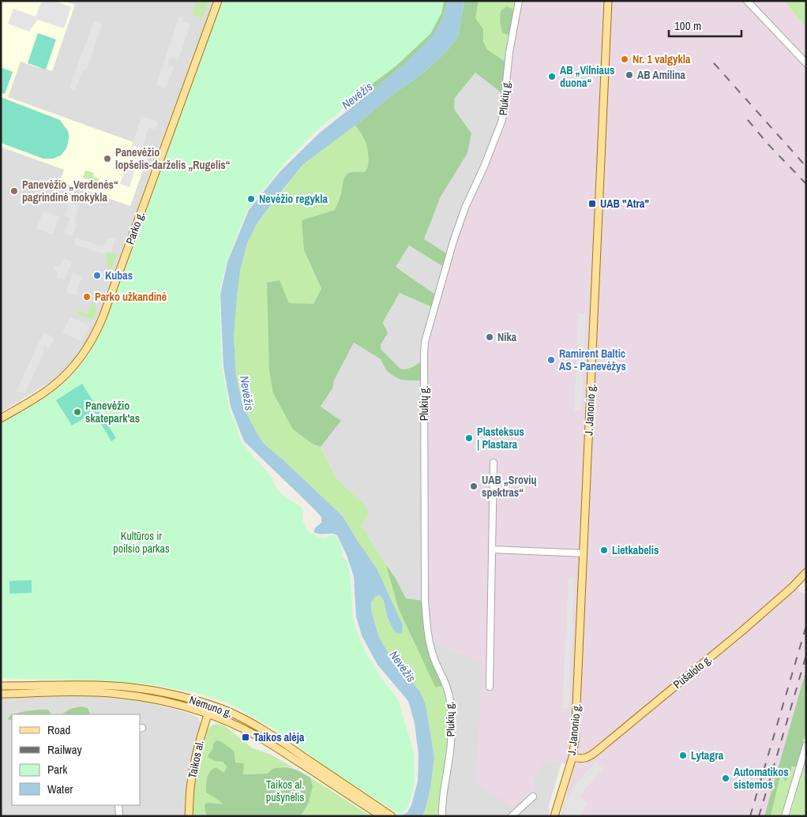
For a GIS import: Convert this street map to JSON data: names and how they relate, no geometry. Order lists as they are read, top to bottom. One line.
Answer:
{"streets":{"main road":["Parko g.","J. Janonio g.","Pušaloto g.","Nemuno g.","Taikos al."],"street":["Plukių g."]},"crossings":[["J. Janonio g.","Pušaloto g."],["Nemuno g.","Taikos al."]],"water":["Nevėžis"],"parks":["Kultūros ir poilsio parkas","Taikos al. pušynėlis"],"places":{"other":["Nr. 1 valgykla","AB Amilina","AB „Vilniaus duona“","Panevėžio lopšelis-darželis „Rugelis“","Panevėžio „Verdenės“ pagrindinė mokykla","Nevėžio regykla","Kubas","Parko užkandinė","Nika","Ramirent Baltic AS - Panevėžys","Panevėžio skatepark'as","Plasteksus | Plastara","UAB „Srovių spektras“","Lietkabelis","Lytagra","Automatikos sistemos"],"transit":["UAB \"Atra\"","Taikos alėja"]},"legend":["Road","Railway","Park","Water"],"scale_bar":"100 m"}
